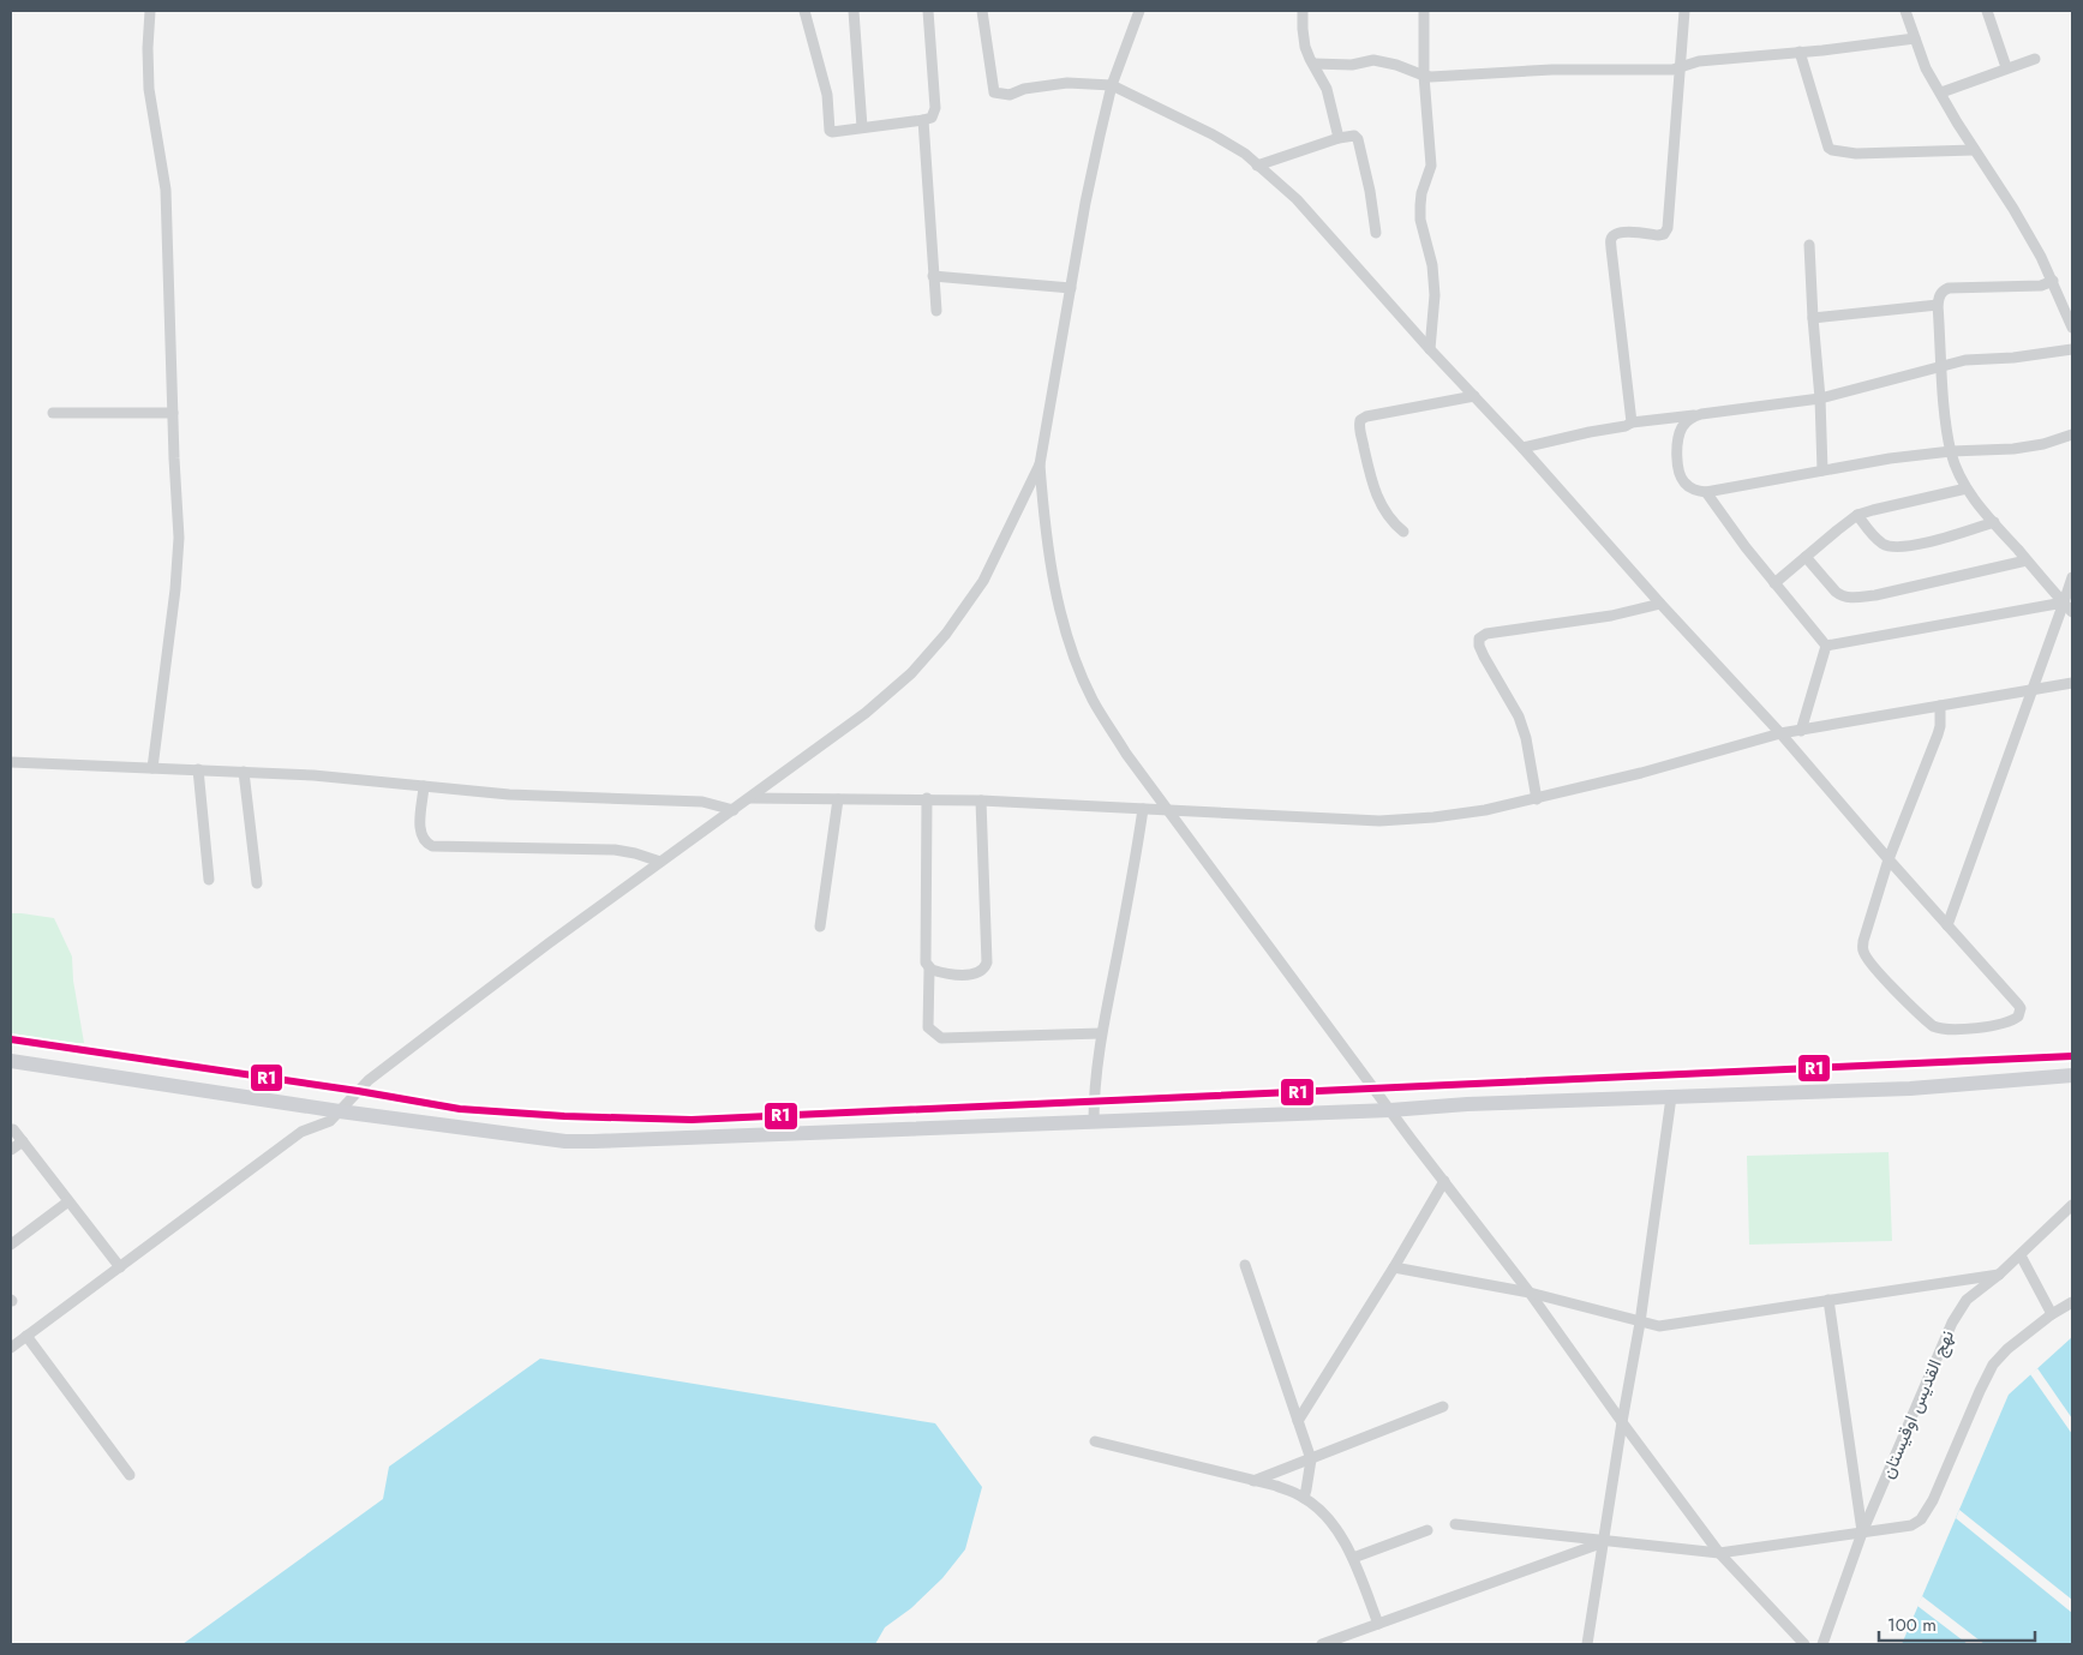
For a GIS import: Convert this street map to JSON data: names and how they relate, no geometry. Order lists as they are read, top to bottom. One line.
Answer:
{"streets":{"street":["نهج القديس اوقيستان"]},"lines":["transit line R1"],"scale_bar":"100 m"}
